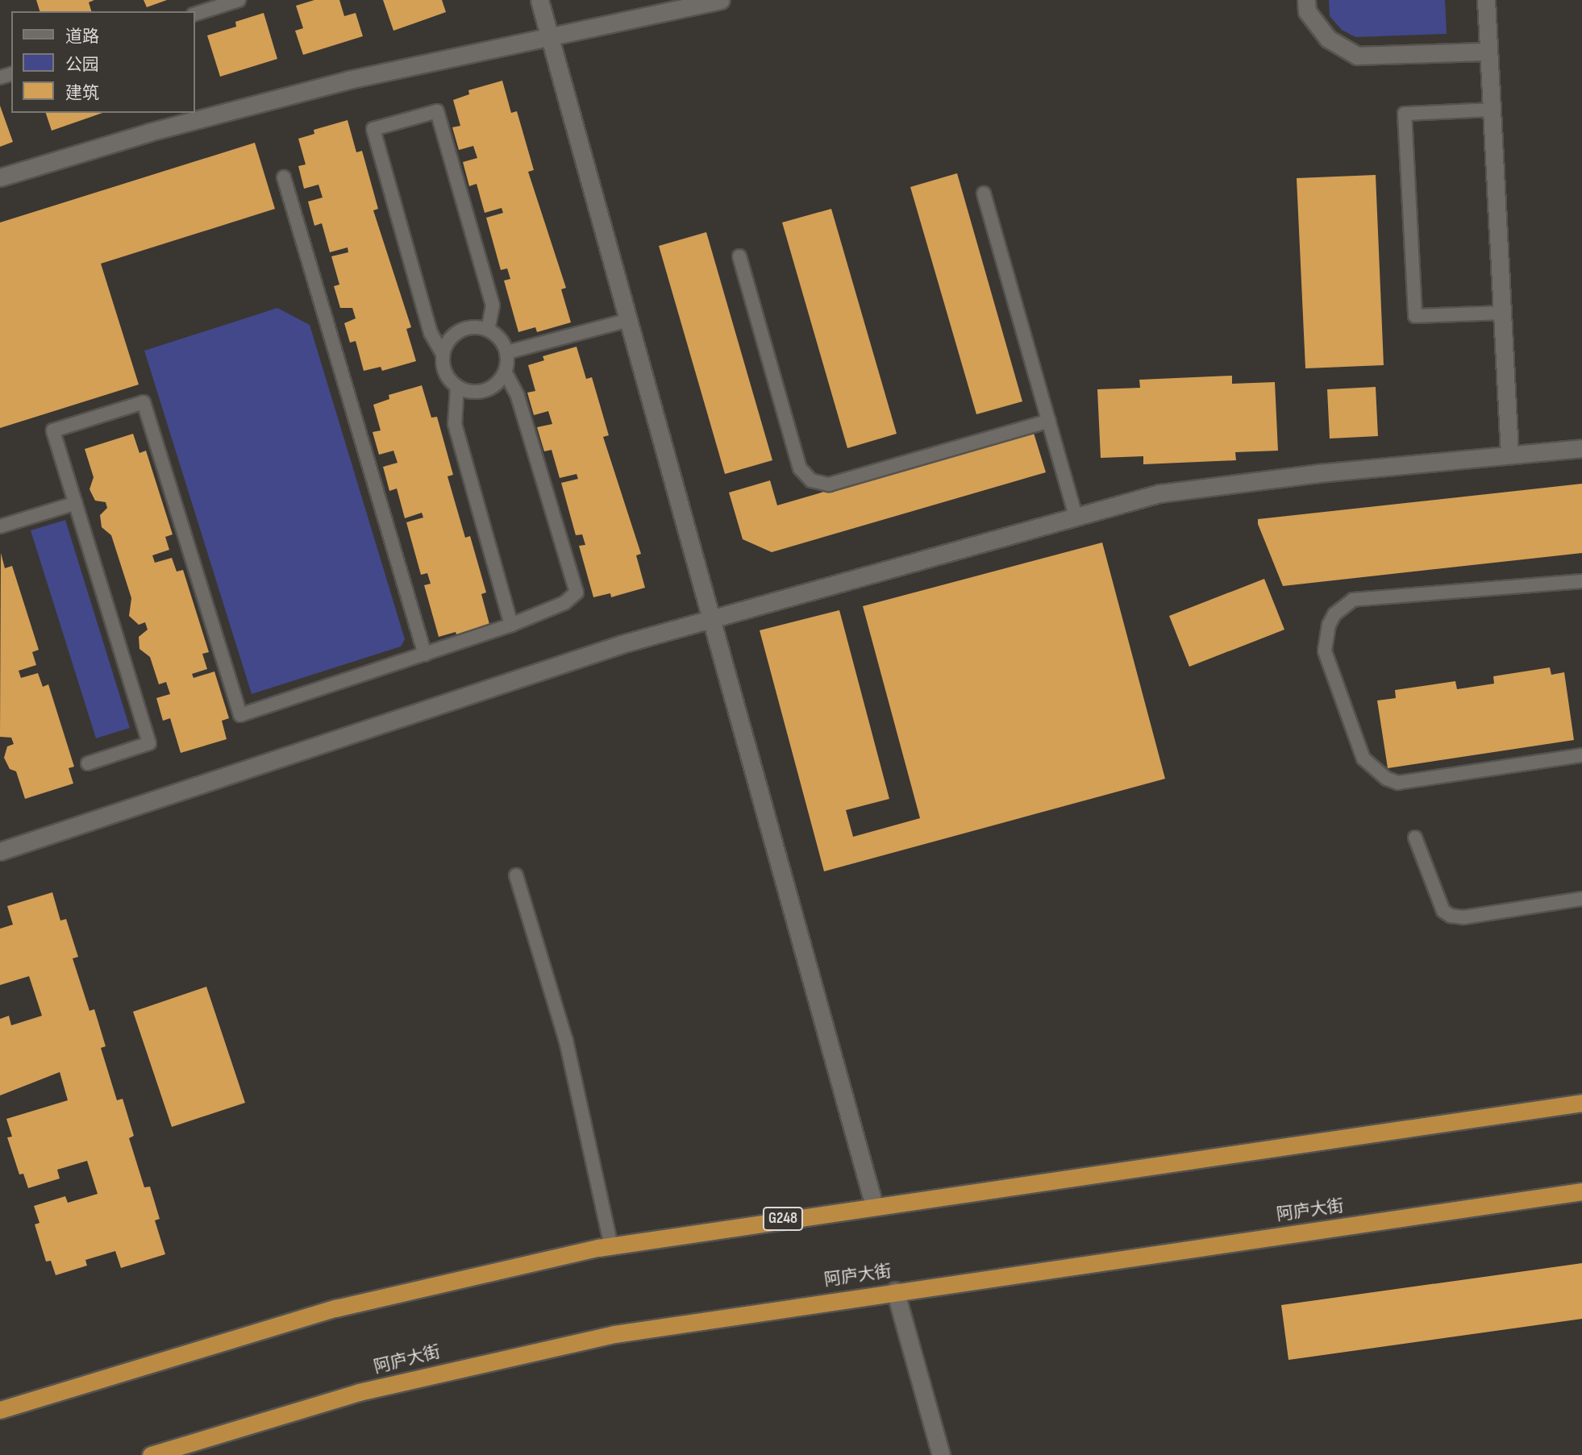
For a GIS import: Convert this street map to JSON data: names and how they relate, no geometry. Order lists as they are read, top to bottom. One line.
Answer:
{"streets":{"highway":["阿庐大街","G248"]},"legend":["道路","公园","建筑"]}
